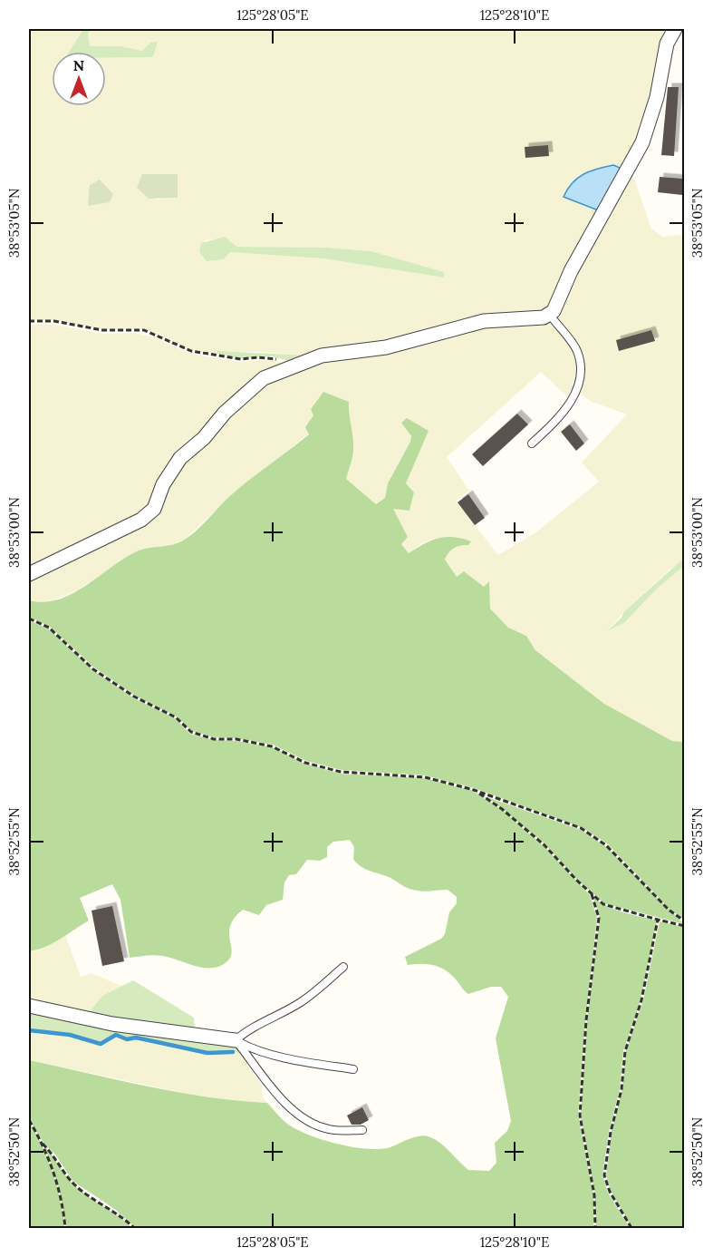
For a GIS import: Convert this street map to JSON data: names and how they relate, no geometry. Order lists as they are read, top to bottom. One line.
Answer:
{"north":"top","coordinates":["125°28'05\"E","125°28'10\"E","38°53'05\"N","38°53'00\"N","38°52'55\"N","38°52'50\"N"]}
